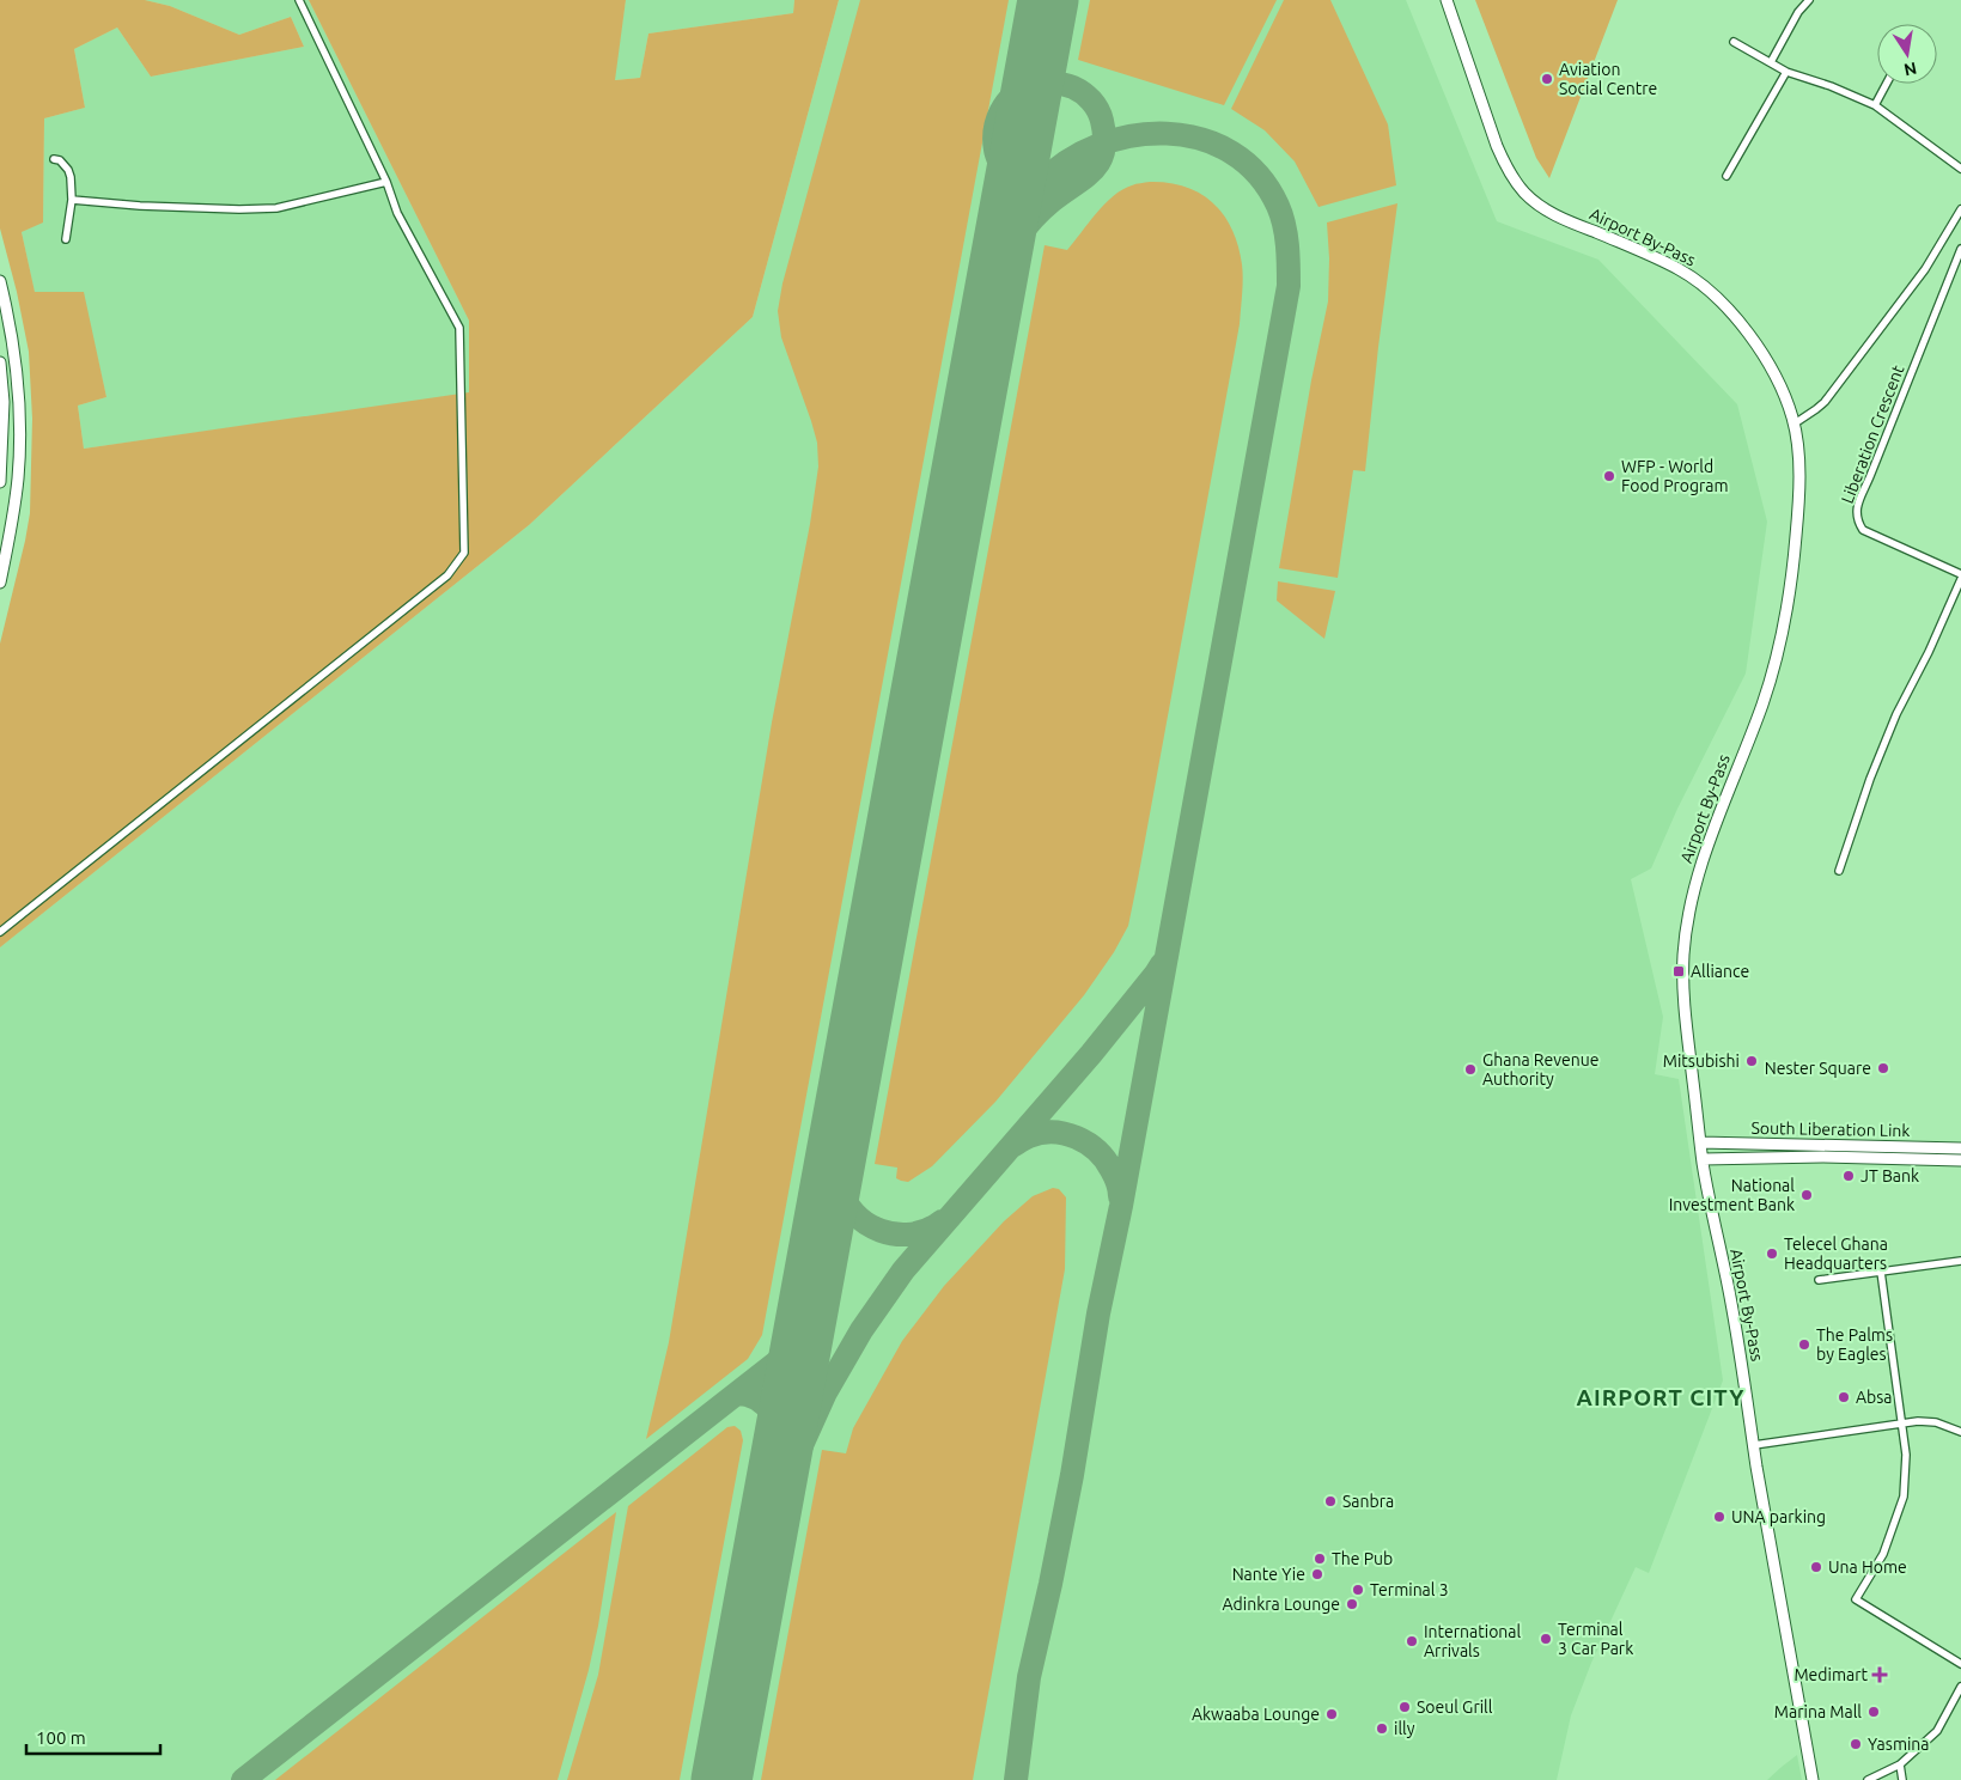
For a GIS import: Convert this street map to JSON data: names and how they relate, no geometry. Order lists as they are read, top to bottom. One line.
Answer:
{"streets":{"main road":["Airport By-Pass","South Liberation Link"],"street":["Liberation Crescent"]},"crossings":[["Airport By-Pass","South Liberation Link"]],"districts":["AIRPORT CITY"],"places":{"other":["Aviation Social Centre","WFP - World Food Program","Mitsubishi","Nester Square","Ghana Revenue Authority","JT Bank","National Investment Bank","Telecel Ghana Headquarters","The Palms by Eagles","Absa","Sanbra","UNA parking","The Pub","Una Home","Nante Yie","Terminal 3","Adinkra Lounge","Terminal 3 Car Park","International Arrivals","Soeul Grill","Marina Mall","Akwaaba Lounge","illy","Yasmina"],"transit":["Alliance"],"health":["Medimart"]},"scale_bar":"100 m","north":"bottom"}
